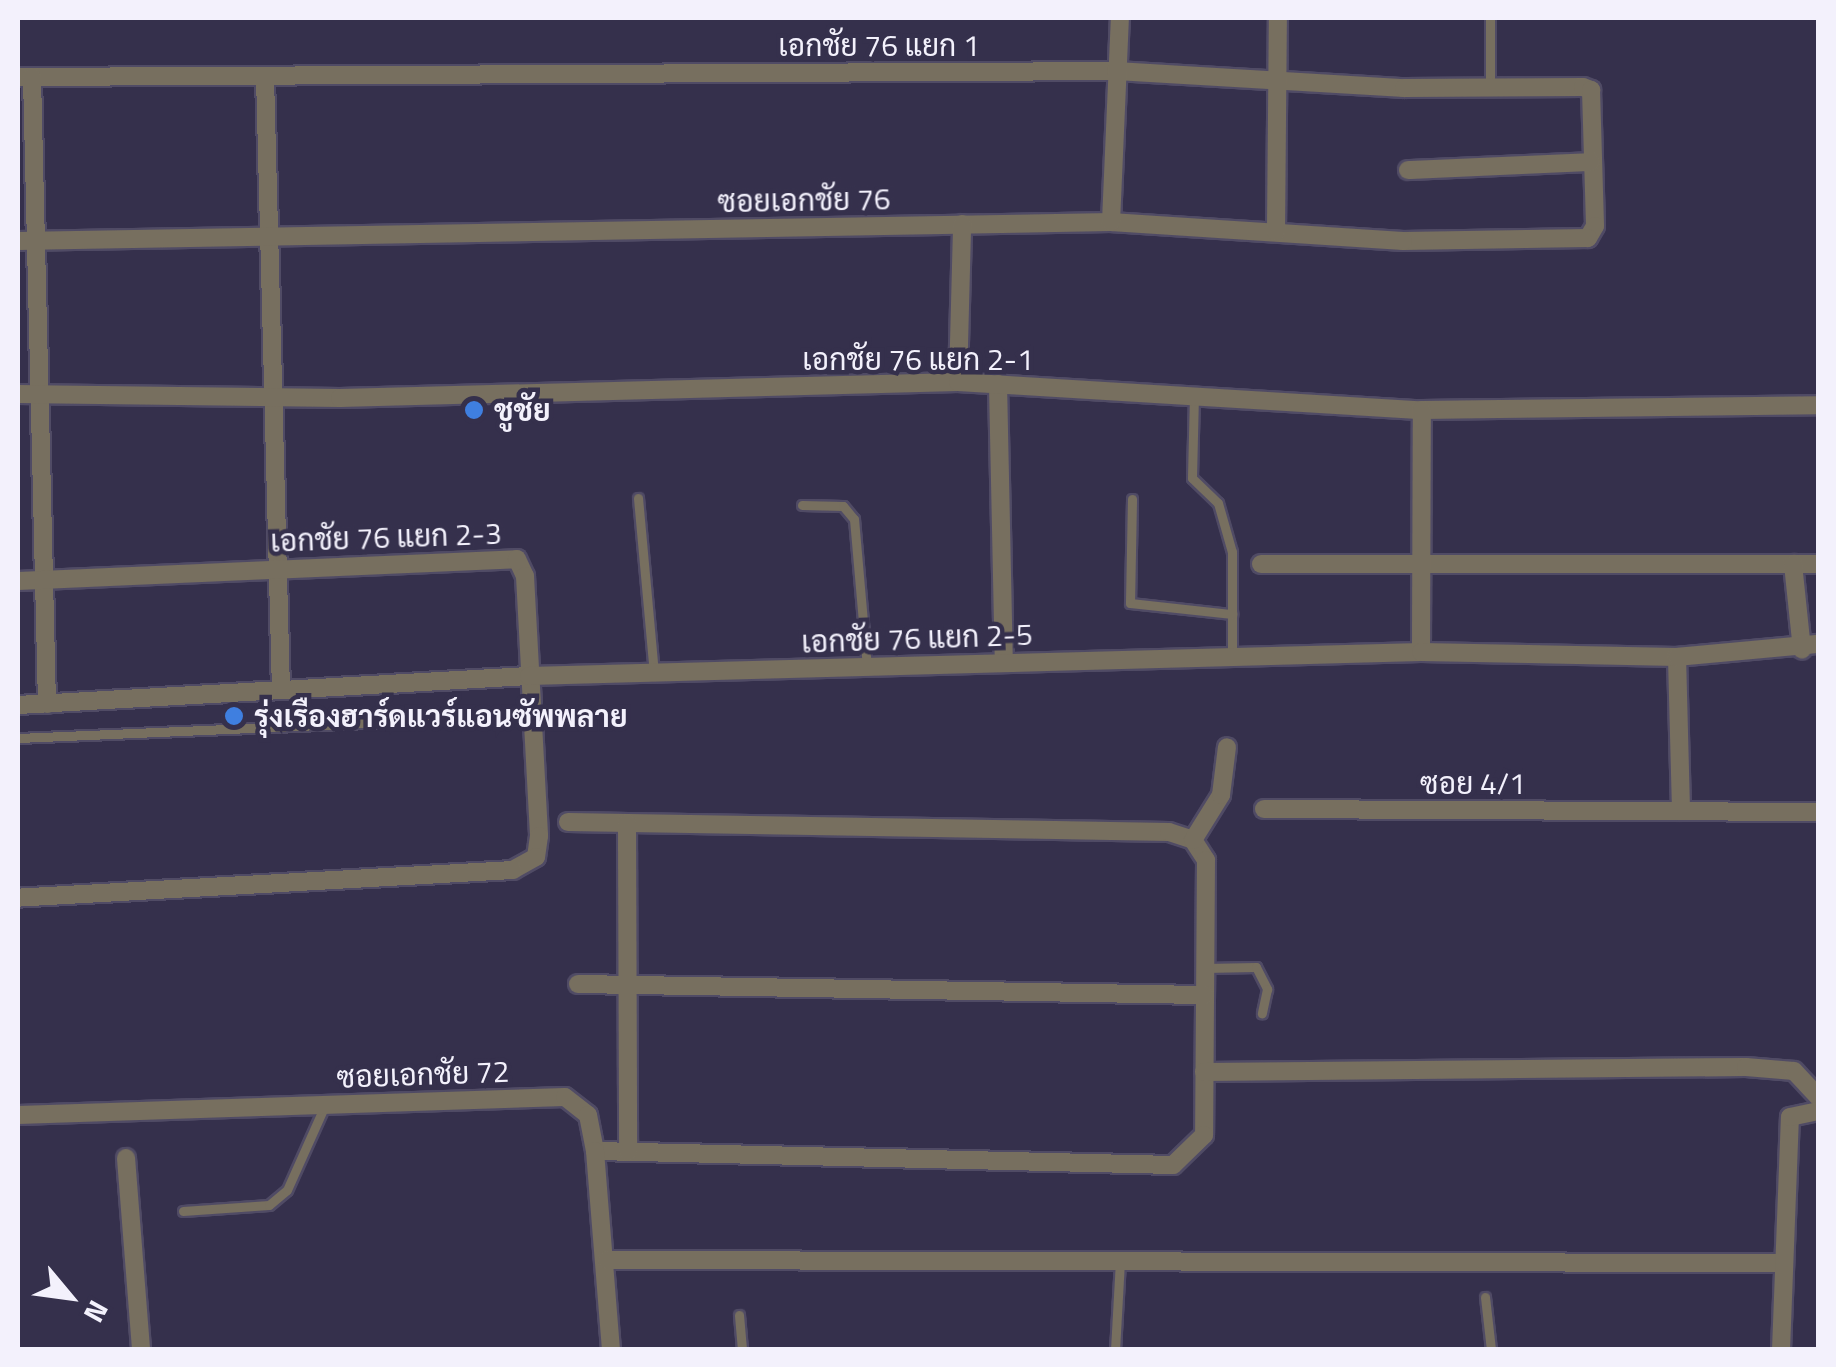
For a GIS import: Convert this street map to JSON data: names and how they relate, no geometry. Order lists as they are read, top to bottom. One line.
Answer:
{"streets":{"street":["เอกชัย 76 แยก 1","ซอยเอกชัย 76","เอกชัย 76 แยก 2-1","เอกชัย 76 แยก 2-3","เอกชัย 76 แยก 2-5","ซอย 4/1","ซอยเอกชัย 72"]},"crossings":[["เอกชัย 76 แยก 1","ซอยเอกชัย 76"],["เอกชัย 76 แยก 2-3","เอกชัย 76 แยก 2-5"]],"places":["ชูชัย","รุ่งเรืองฮาร์ดแวร์แอนซัพพลาย"],"north":"bottom right"}
